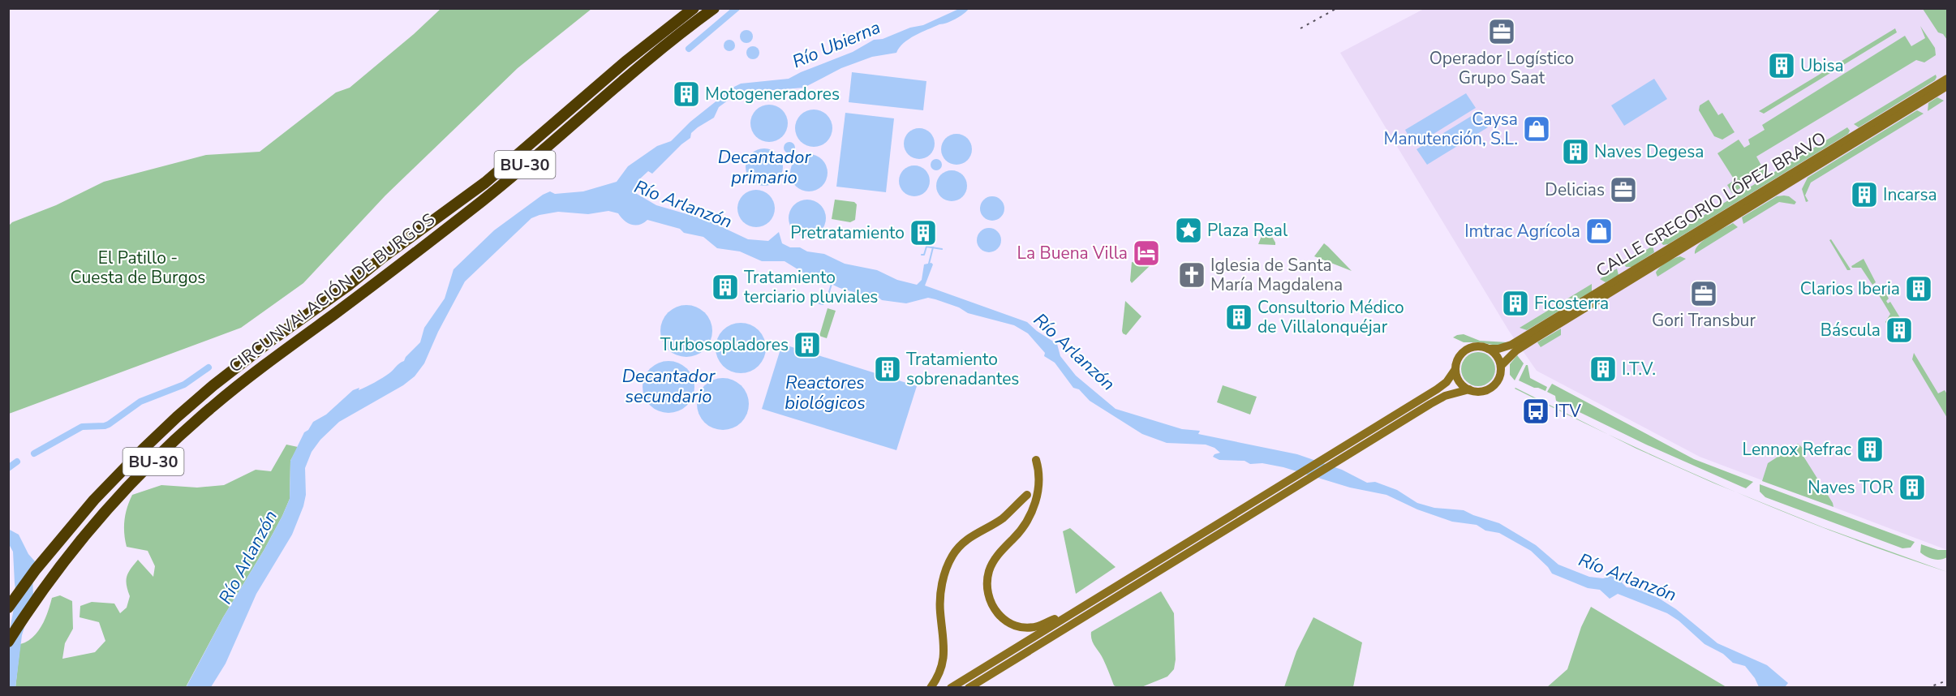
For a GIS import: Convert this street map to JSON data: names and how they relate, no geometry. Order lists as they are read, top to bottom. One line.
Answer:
{"streets":{"highway":["BU-30","CIRCUNVALACIÓN DE BURGOS"],"main road":["CALLE GREGORIO LÓPEZ BRAVO"]},"water":["Río Ubierna","Decantador primario","Río Arlanzón","Decantador secundario","Reactores biológicos"],"parks":["El Patillo - Cuesta de Burgos"],"places":{"office":["Operador Logístico Grupo Saat","Delicias","Gori Transbur"],"building":["Ubisa","Motogeneradores","Naves Degesa","Incarsa","Pretratamiento","Tratamiento terciario pluviales","Clarios Iberia","Ficosterra","Consultorio Médico de Villalonquéjar","Báscula","Turbosopladores","Tratamiento sobrenadantes","I.T.V.","Lennox Refrac","Naves TOR"],"shop":["Caysa Manutención, S.L.","Imtrac Agrícola"],"place":["Plaza Real"],"hotel":["La Buena Villa"],"church":["Iglesia de Santa María Magdalena"],"bus stop":["ITV"]}}
